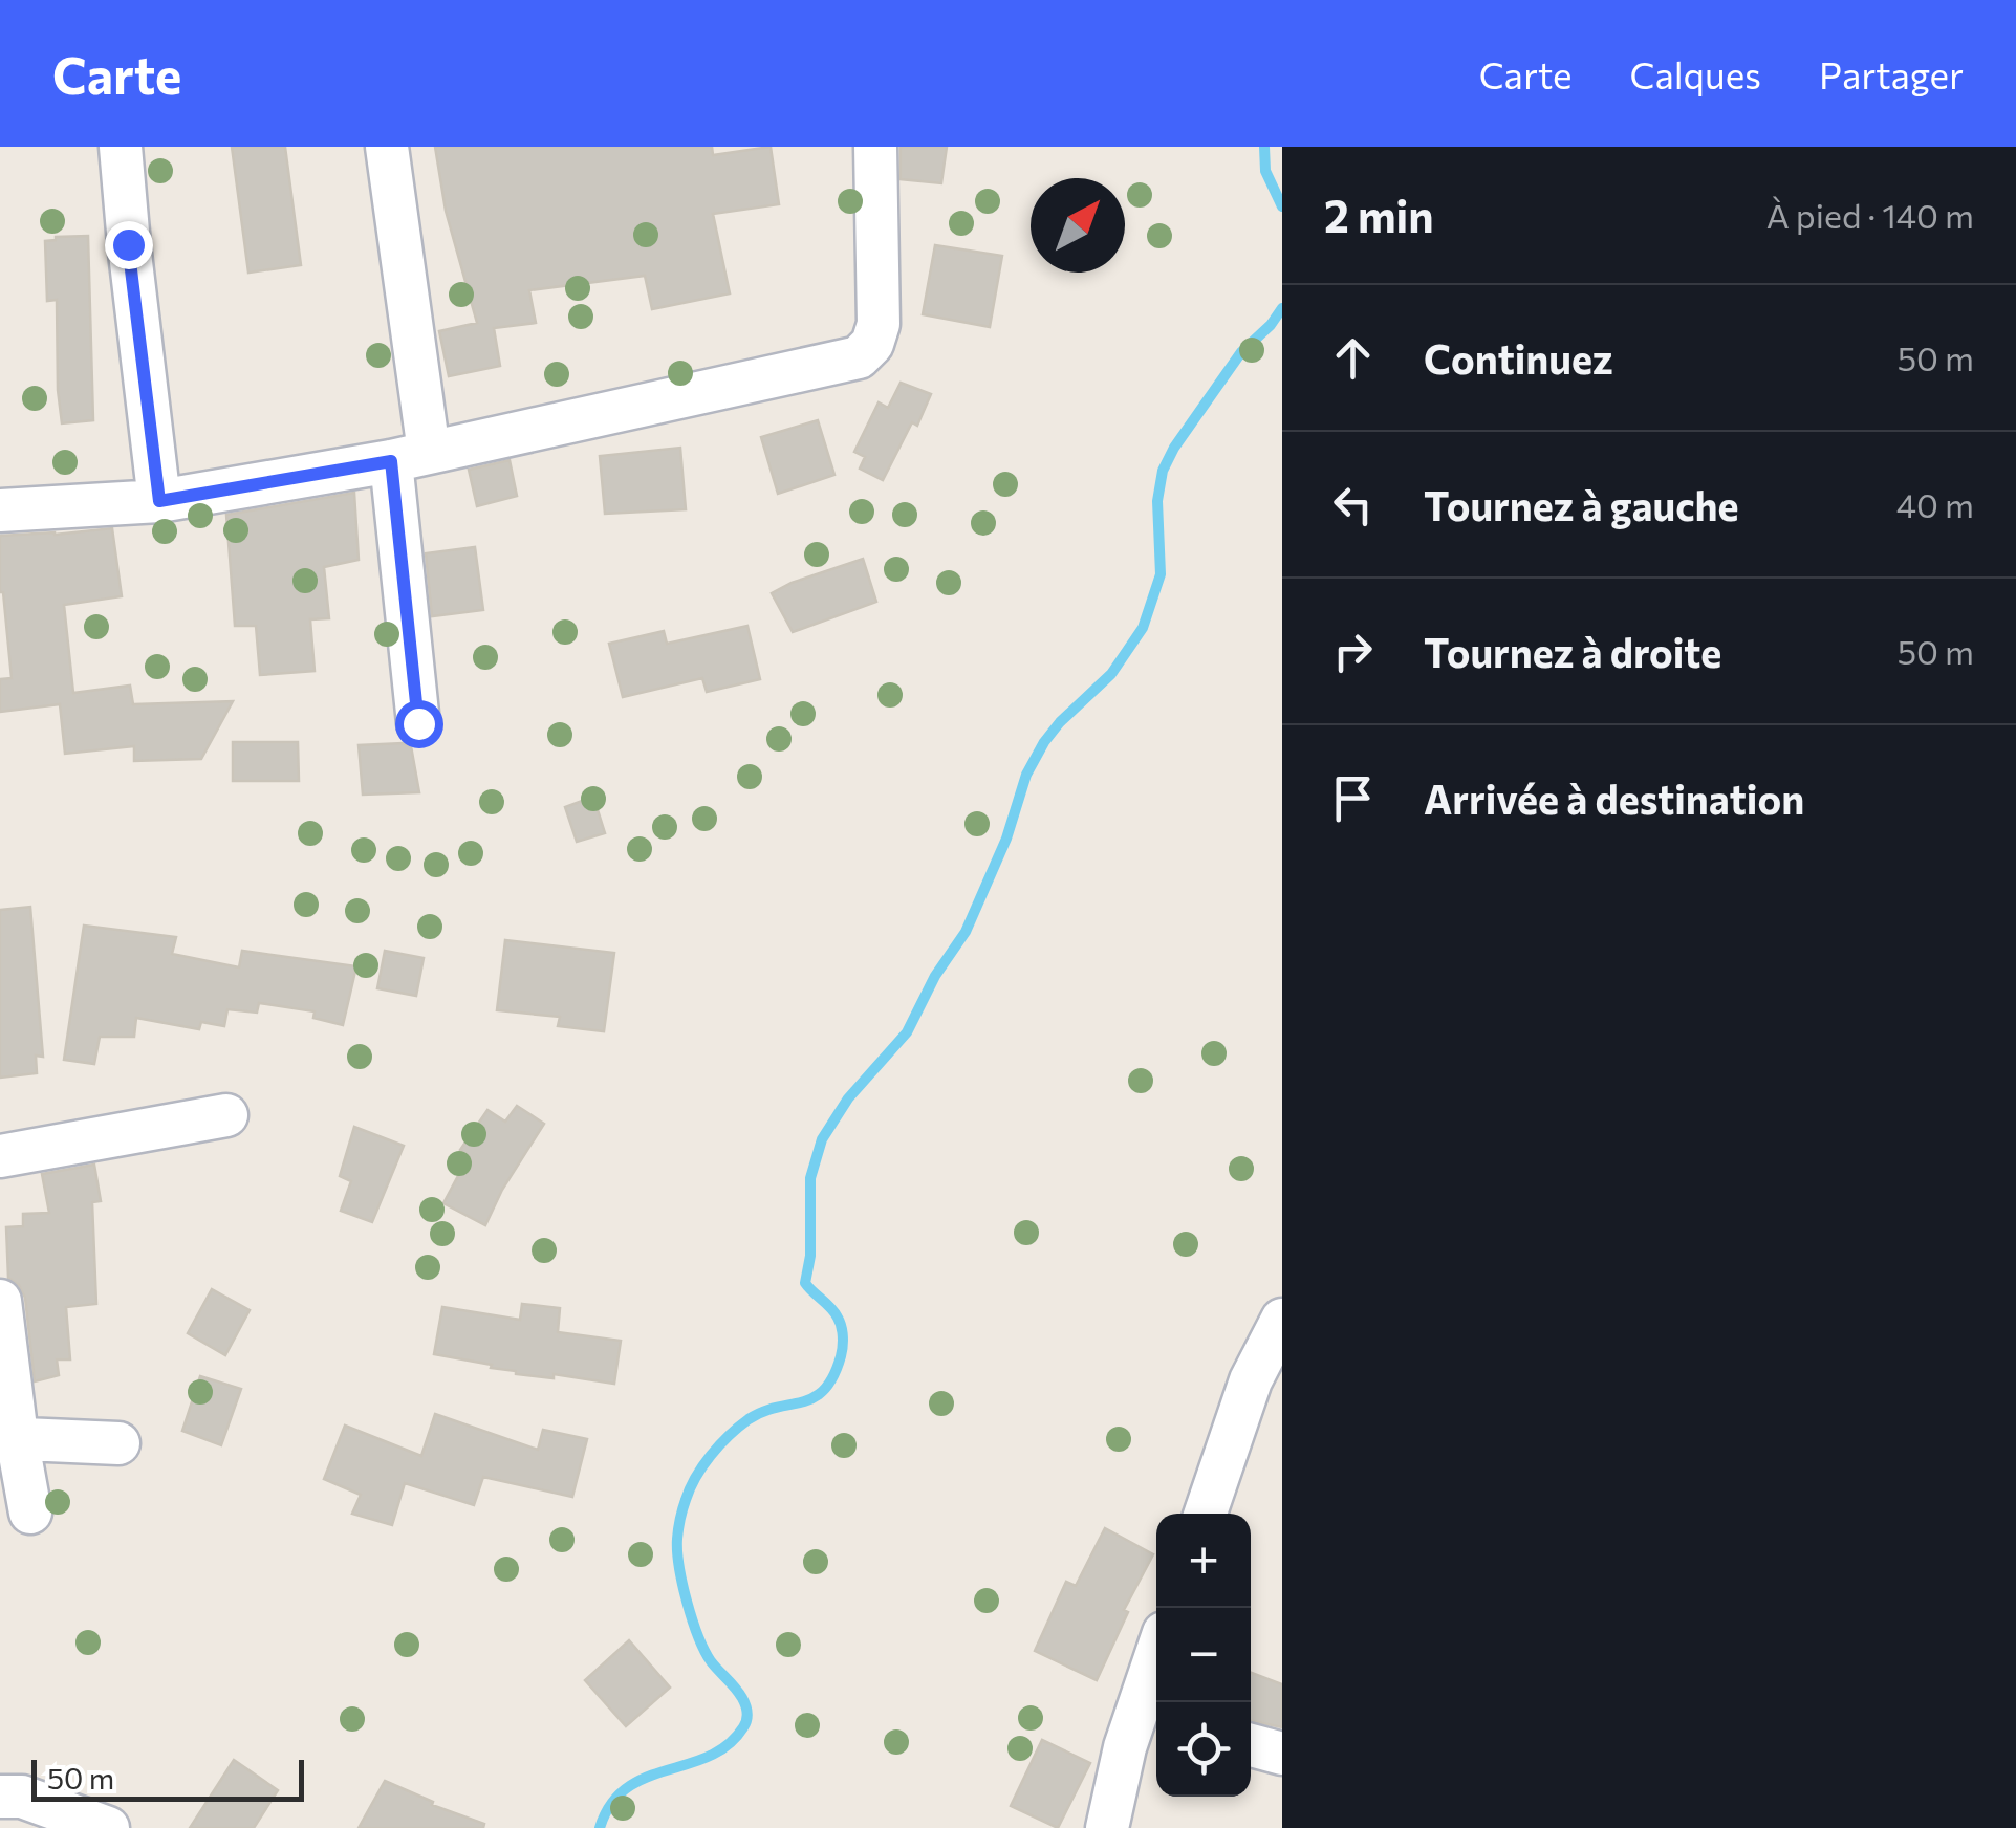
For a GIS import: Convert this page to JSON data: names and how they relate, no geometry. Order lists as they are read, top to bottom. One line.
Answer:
{"scale_bar":"50 m","north":"top right","page":{"header":"Carte","nav":["Carte","Calques","Partager"],"heading":["2 min","À pied · 140 m"],"list":[["Continuez","50 m"],["Tournez à gauche","40 m"],["Tournez à droite","50 m"],"Arrivée à destination"],"map_buttons":["+","−"],"scale":"50 m"}}
